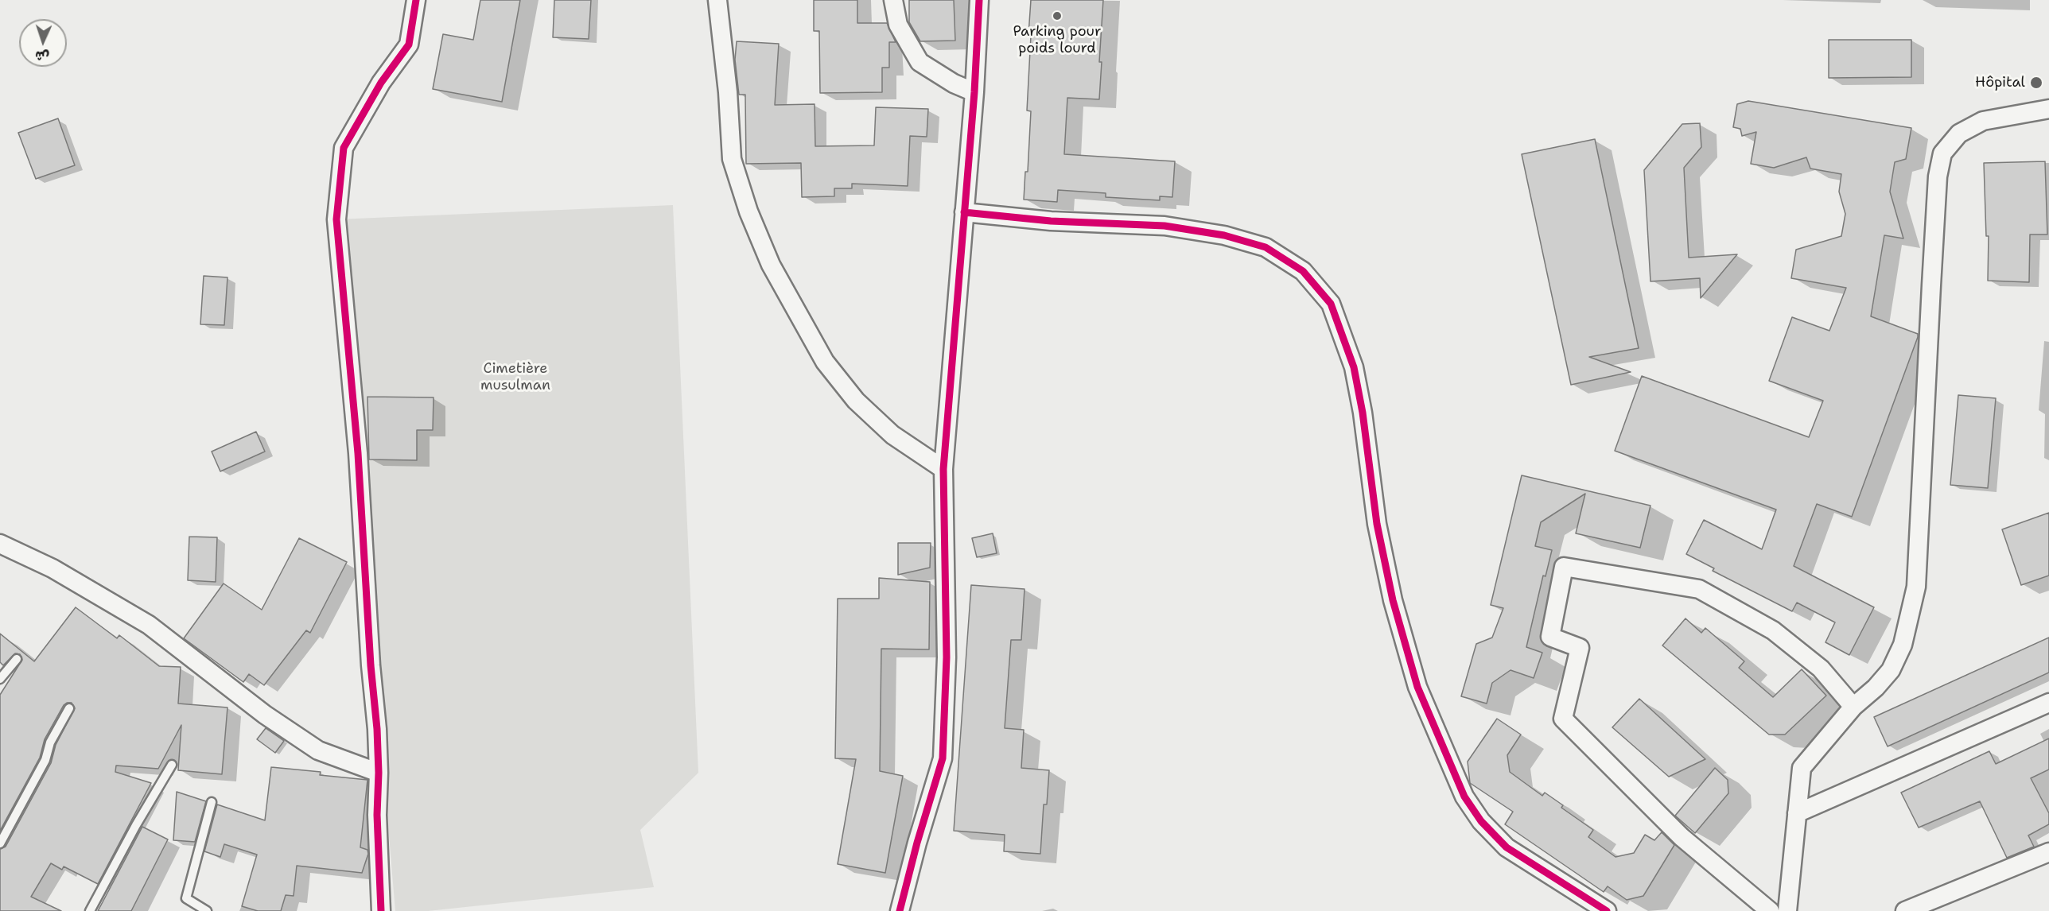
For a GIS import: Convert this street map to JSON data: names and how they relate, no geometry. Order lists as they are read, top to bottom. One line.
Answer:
{"parks":["Cimetière musulman"],"places":["Parking pour poids lourd","Hôpital"],"north":"bottom"}
